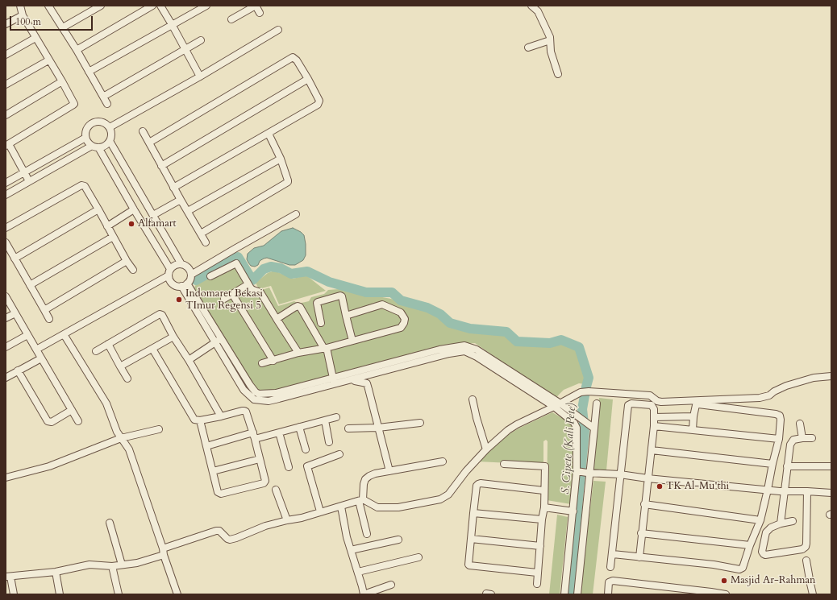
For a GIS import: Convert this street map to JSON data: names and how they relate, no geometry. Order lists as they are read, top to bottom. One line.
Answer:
{"water":["S. Cipete (Kali Pete)"],"places":["Alfamart","Indomaret Bekasi TImur Regensi 5","TK Al-Mu'thi","Masjid Ar-Rahman"],"scale_bar":"100 m"}
